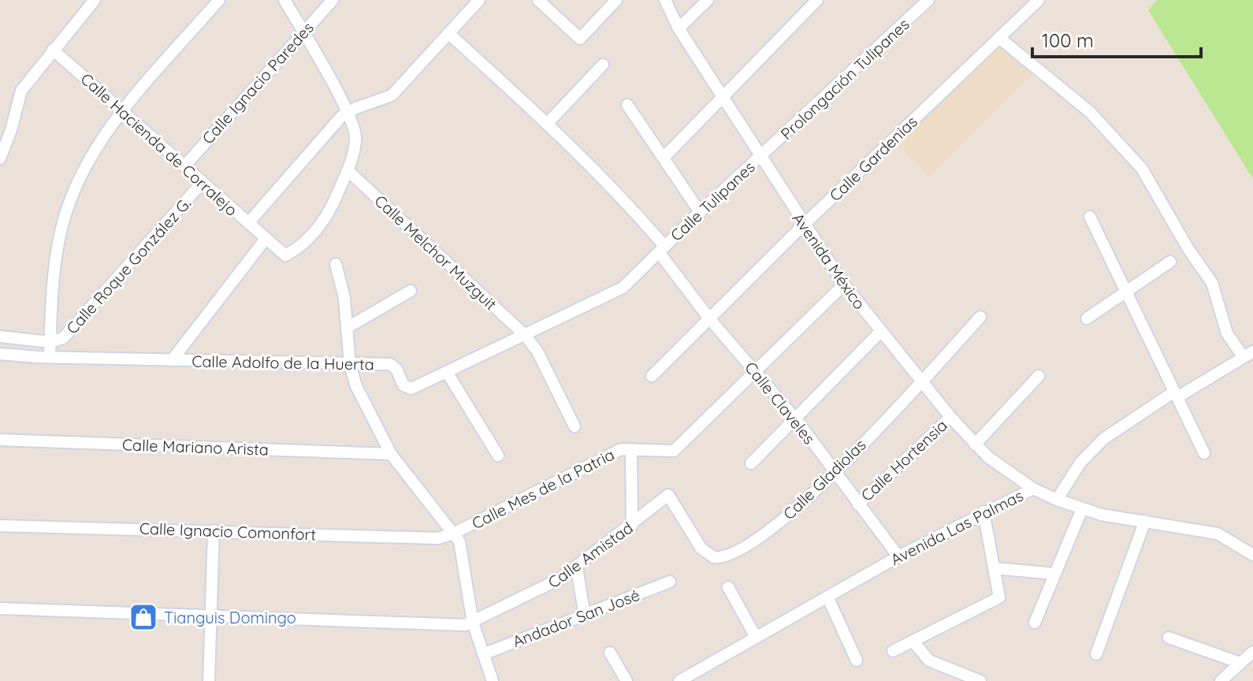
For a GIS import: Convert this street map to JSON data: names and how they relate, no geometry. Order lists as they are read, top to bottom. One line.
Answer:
{"streets":{"street":["Prolongación Tulipanes","Calle Ignacio Paredes","Calle Hacienda de Corralejo","Calle Gardenias","Calle Tulipanes","Calle Melchor Muzguit","Avenida México","Calle Roque González G.","Calle Adolfo de la Huerta","Calle Claveles","Calle Mariano Arista","Calle Hortensia","Calle Gladiolas","Calle Mes de la Patria","Avenida Las Palmas","Calle Ignacio Comonfort","Calle Amistad","Andador San José"]},"crossings":[["Prolongación Tulipanes","Calle Tulipanes"],["Prolongación Tulipanes","Avenida México"],["Calle Ignacio Paredes","Calle Hacienda de Corralejo"],["Calle Hacienda de Corralejo","Calle Melchor Muzguit"],["Calle Hacienda de Corralejo","Calle Roque González G."],["Calle Gardenias","Avenida México"],["Calle Gardenias","Calle Claveles"],["Calle Tulipanes","Avenida México"],["Calle Tulipanes","Calle Adolfo de la Huerta"],["Calle Tulipanes","Calle Claveles"],["Calle Melchor Muzguit","Calle Adolfo de la Huerta"],["Avenida México","Calle Hortensia"],["Avenida México","Calle Gladiolas"],["Avenida México","Avenida Las Palmas"],["Calle Adolfo de la Huerta","Calle Claveles"],["Calle Claveles","Calle Hortensia"],["Calle Claveles","Calle Gladiolas"],["Calle Claveles","Avenida Las Palmas"],["Calle Gladiolas","Calle Amistad"],["Calle Mes de la Patria","Calle Ignacio Comonfort"]],"places":{"shop":["Tianguis Domingo"]},"scale_bar":"100 m"}
